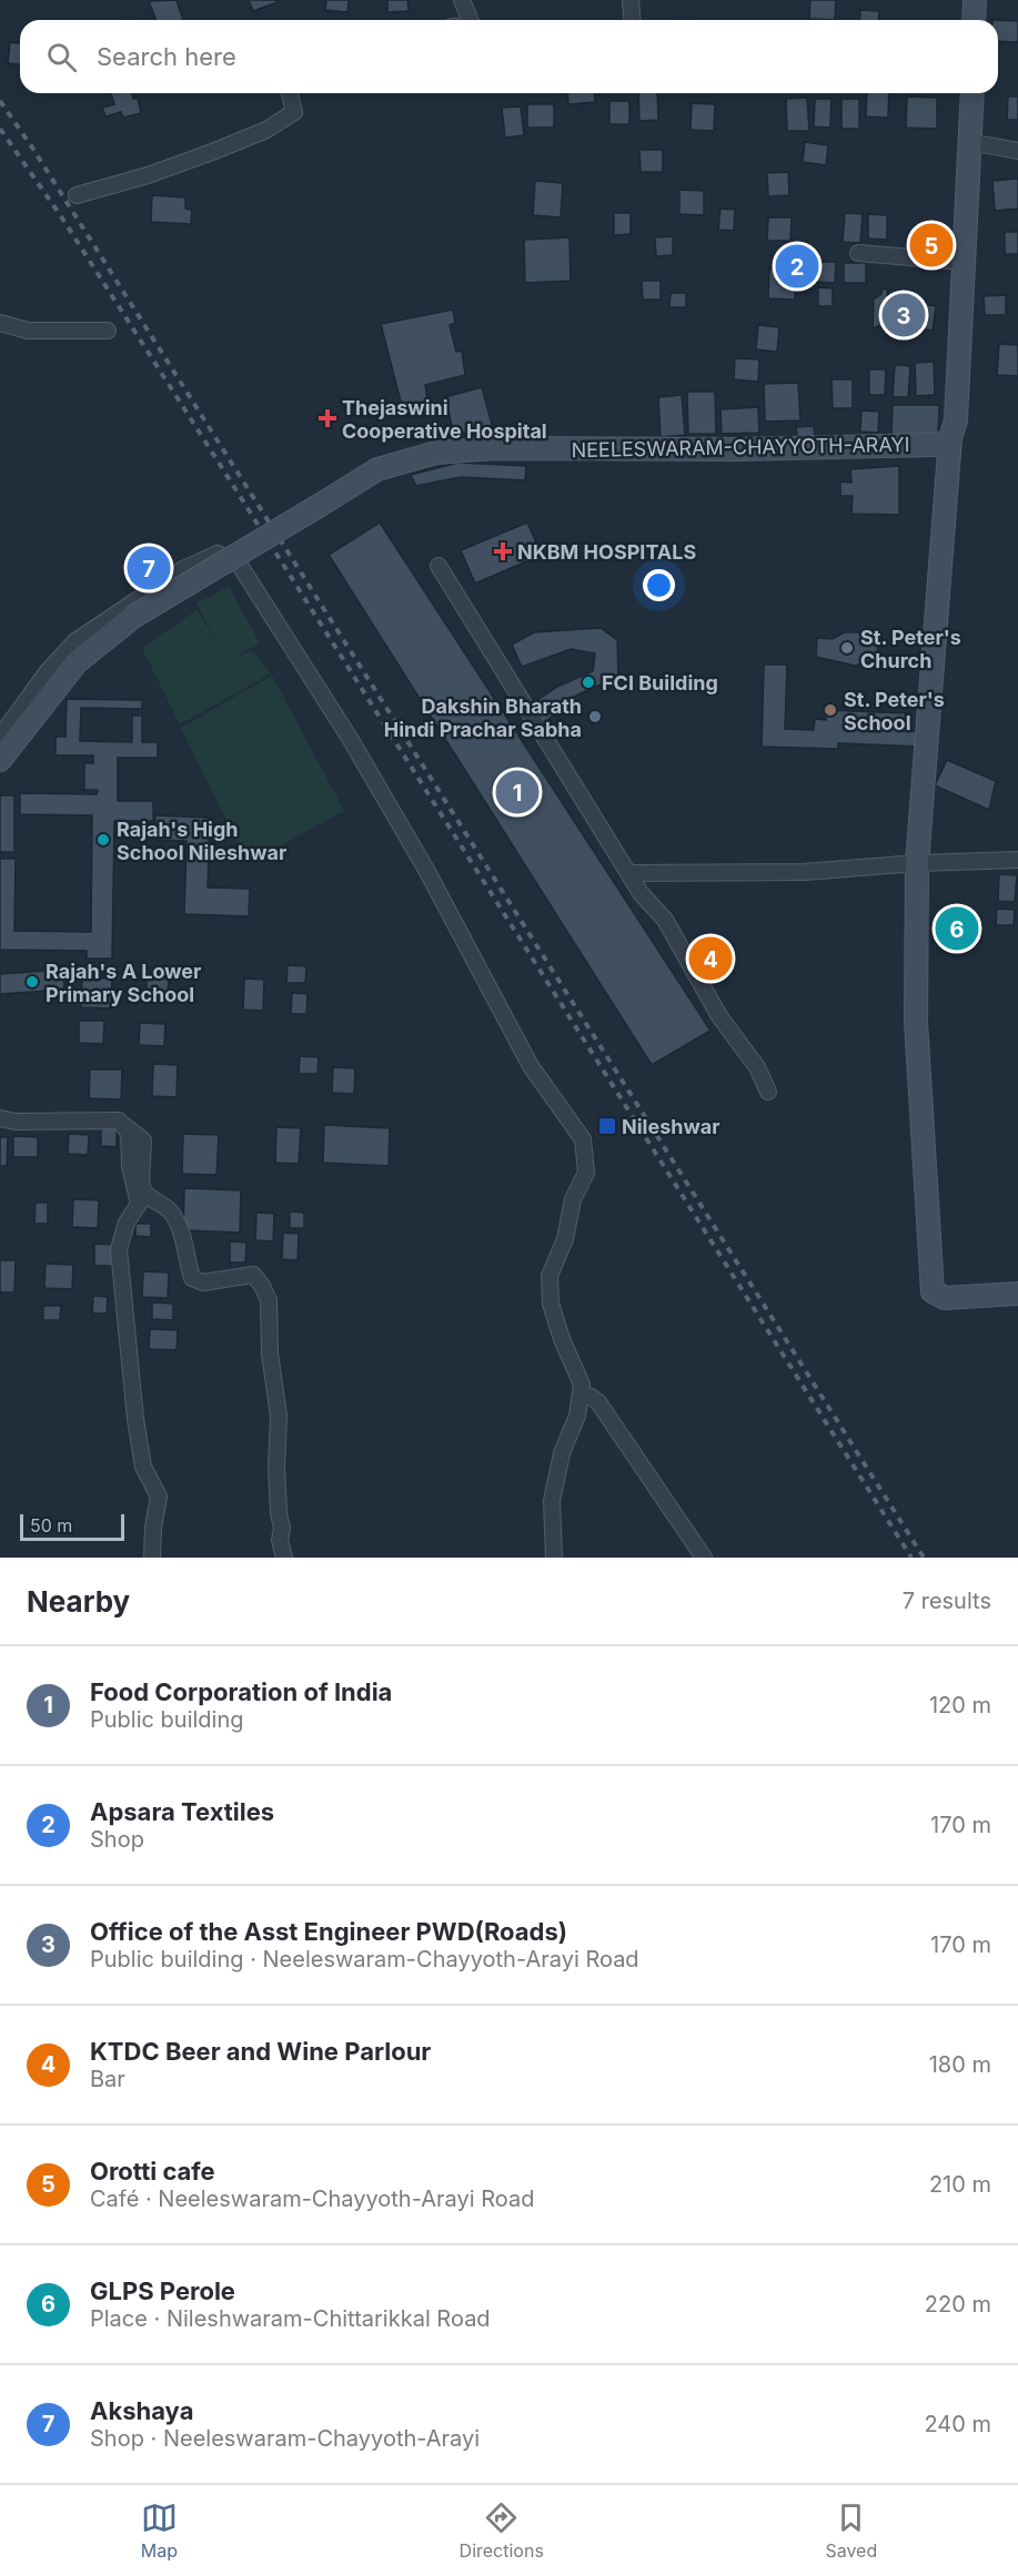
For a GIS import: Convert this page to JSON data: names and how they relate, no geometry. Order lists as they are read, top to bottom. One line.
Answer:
{"streets":{"main road":["NEELESWARAM-CHAYYOTH-ARAYI"]},"places":{"health":["Thejaswini Cooperative Hospital","NKBM HOSPITALS"],"other":["St. Peter's Church","FCI Building","St. Peter's School","Dakshin Bharath Hindi Prachar Sabha","Rajah's High School Nileshwar","Rajah's A Lower Primary School"],"transit":["Nileshwar"]},"scale_bar":"50 m","page":{"search":"Search here","pins":["5","2","3","7","1","6","4"],"scale":"50 m","heading":["Nearby","7 results"],"list":[{"mark":"1","name":"Food Corporation of India","note":"Public building","value":"120 m"},{"mark":"2","name":"Apsara Textiles","note":"Shop","value":"170 m"},{"mark":"3","name":"Office of the Asst Engineer PWD(Roads)","note":"Public building · Neeleswaram-Chayyoth-Arayi Road","value":"170 m"},{"mark":"4","name":"KTDC Beer and Wine Parlour","note":"Bar","value":"180 m"},{"mark":"5","name":"Orotti cafe","note":"Café · Neeleswaram-Chayyoth-Arayi Road","value":"210 m"},{"mark":"6","name":"GLPS Perole","note":"Place · Nileshwaram-Chittarikkal Road","value":"220 m"},{"mark":"7","name":"Akshaya","note":"Shop · Neeleswaram-Chayyoth-Arayi","value":"240 m"}],"nav":["Map","Directions","Saved"]}}
